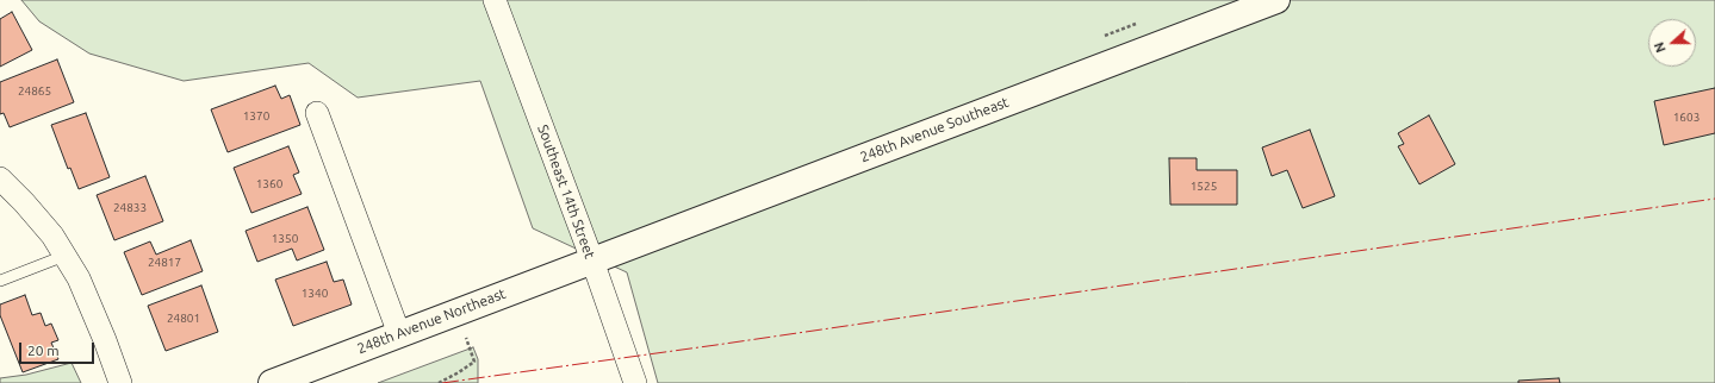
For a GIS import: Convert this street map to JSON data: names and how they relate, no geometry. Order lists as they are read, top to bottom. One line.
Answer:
{"streets":{"street":["248th Avenue Southeast","Southeast 14th Street","248th Avenue Northeast"]},"crossings":[["248th Avenue Southeast","Southeast 14th Street"],["248th Avenue Southeast","248th Avenue Northeast"],["Southeast 14th Street","248th Avenue Northeast"]],"house_numbers":["24865","1370","1603","1360","1525","24833","1350","24817","1340","24801"],"scale_bar":"20 m","north":"left"}
